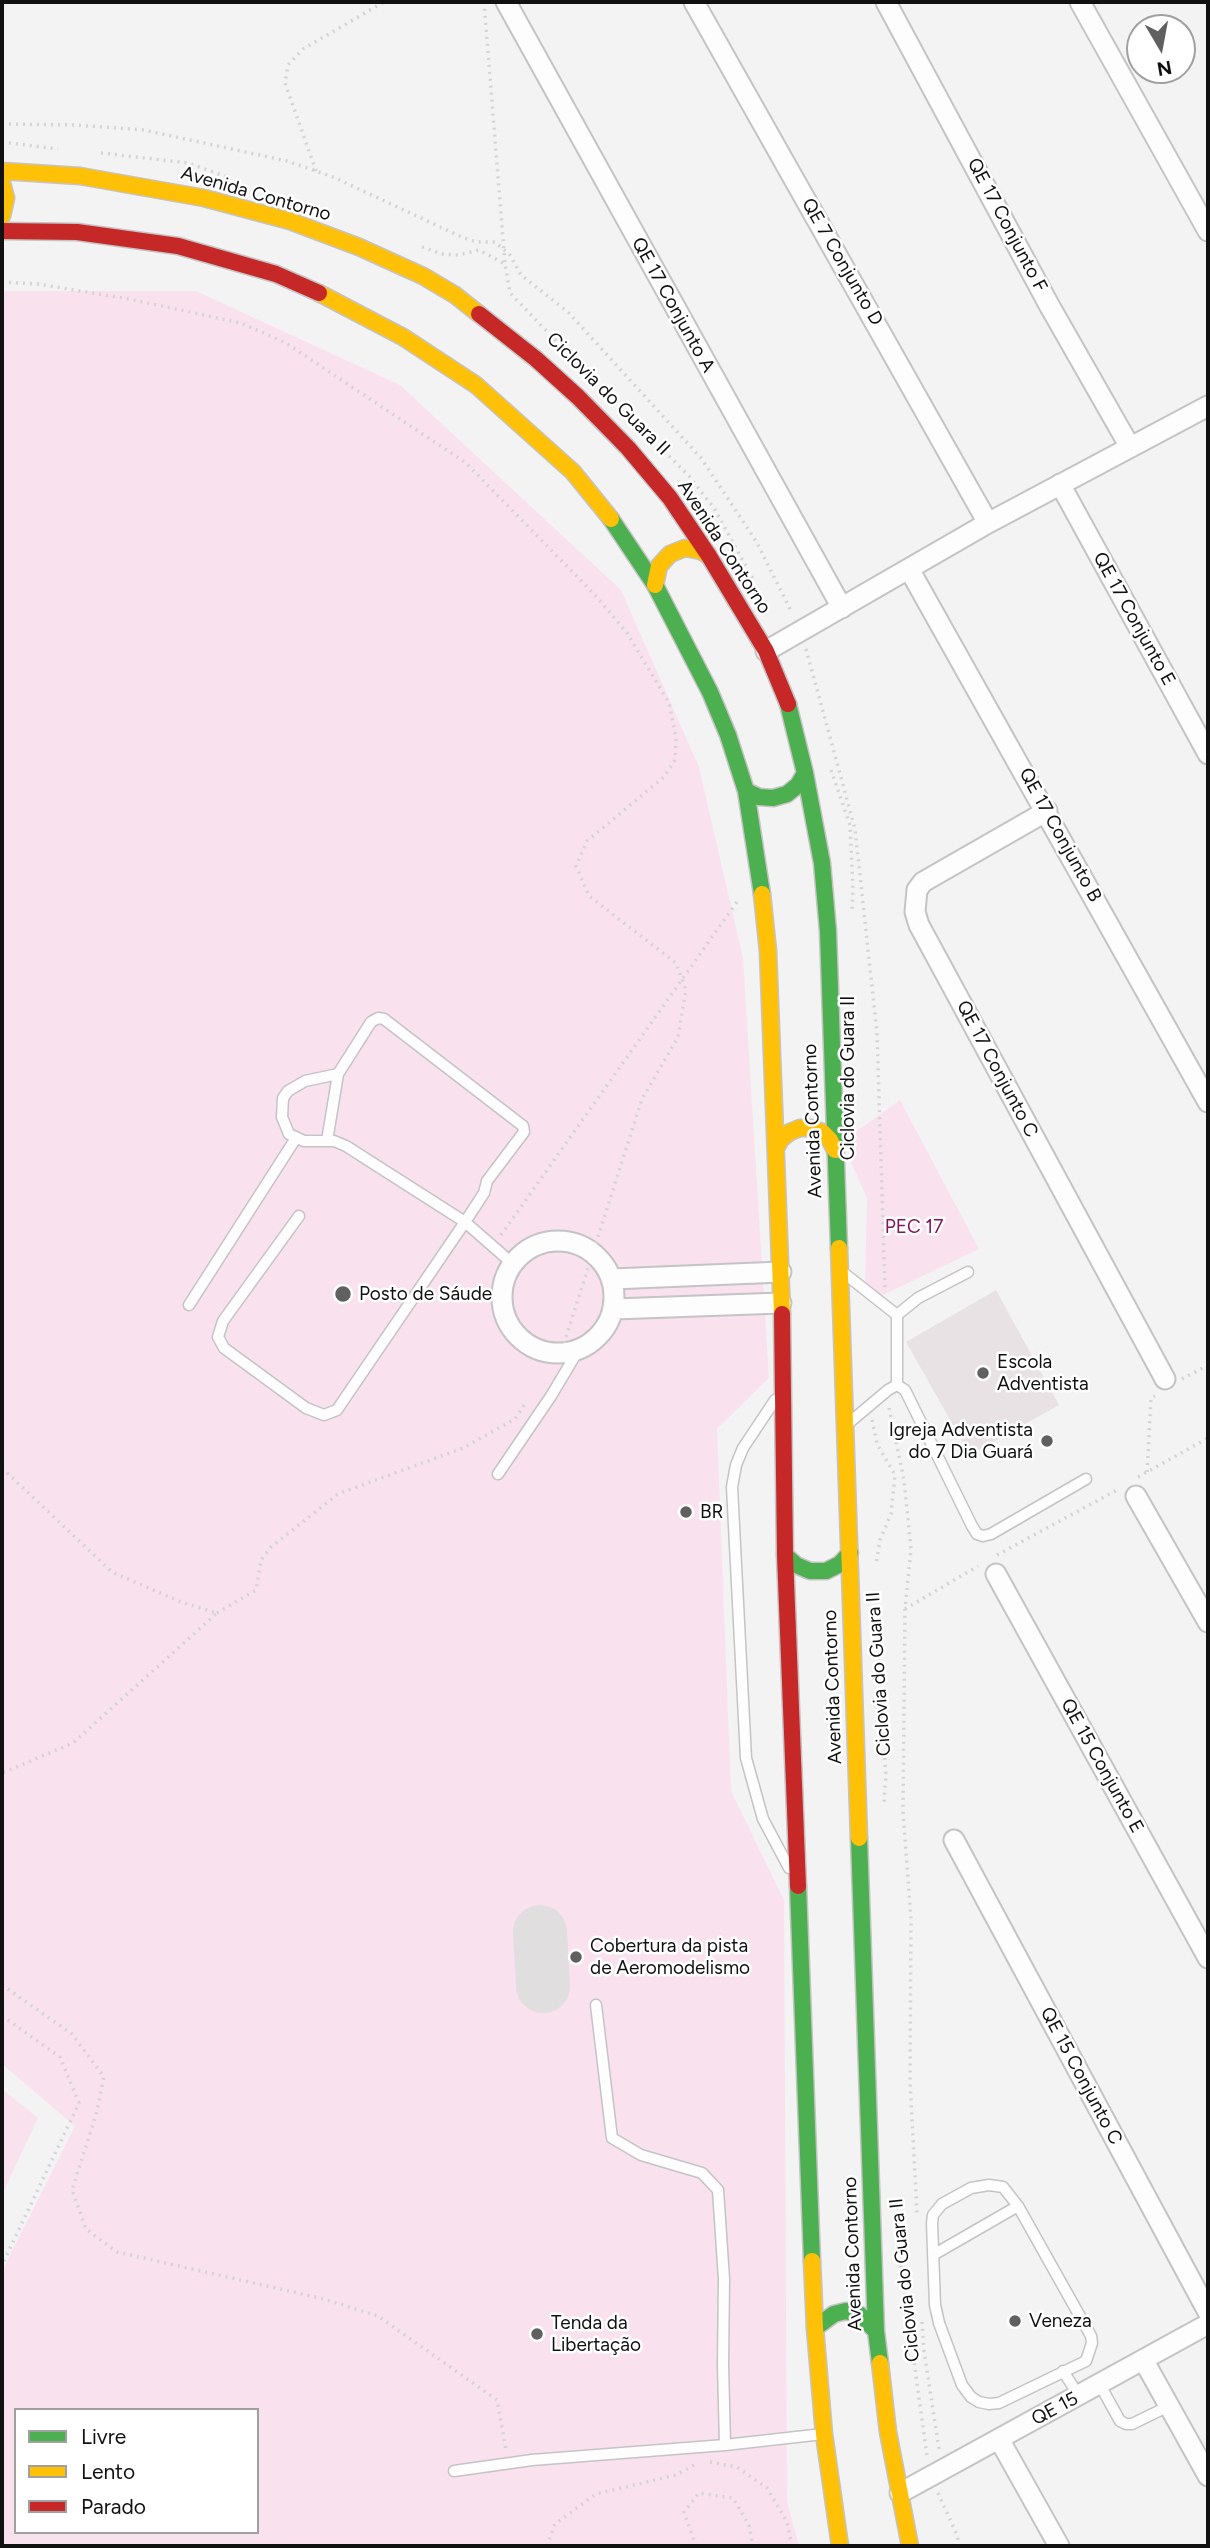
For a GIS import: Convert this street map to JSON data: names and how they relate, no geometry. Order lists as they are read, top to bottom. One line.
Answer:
{"streets":{"main road":["Avenida Contorno"],"street":["QE 17 Conjunto F","QE 7 Conjunto D","QE 17 Conjunto A","QE 17 Conjunto E","QE 17 Conjunto B","QE 17 Conjunto C","QE 15 Conjunto E","QE 15 Conjunto C","QE 15"],"path":["Ciclovia do Guara II"]},"crossings":[["Avenida Contorno","QE 15"],["Ciclovia do Guara II","QE 15"],["QE 17 Conjunto B","QE 17 Conjunto C"]],"parks":["PEC 17"],"places":["Posto de Sáude","Escola Adventista","Igreja Adventista do 7 Dia Guará","BR","Cobertura da pista de Aeromodelismo","Veneza","Tenda da Libertação"],"legend":["Livre","Lento","Parado"],"north":"bottom"}
